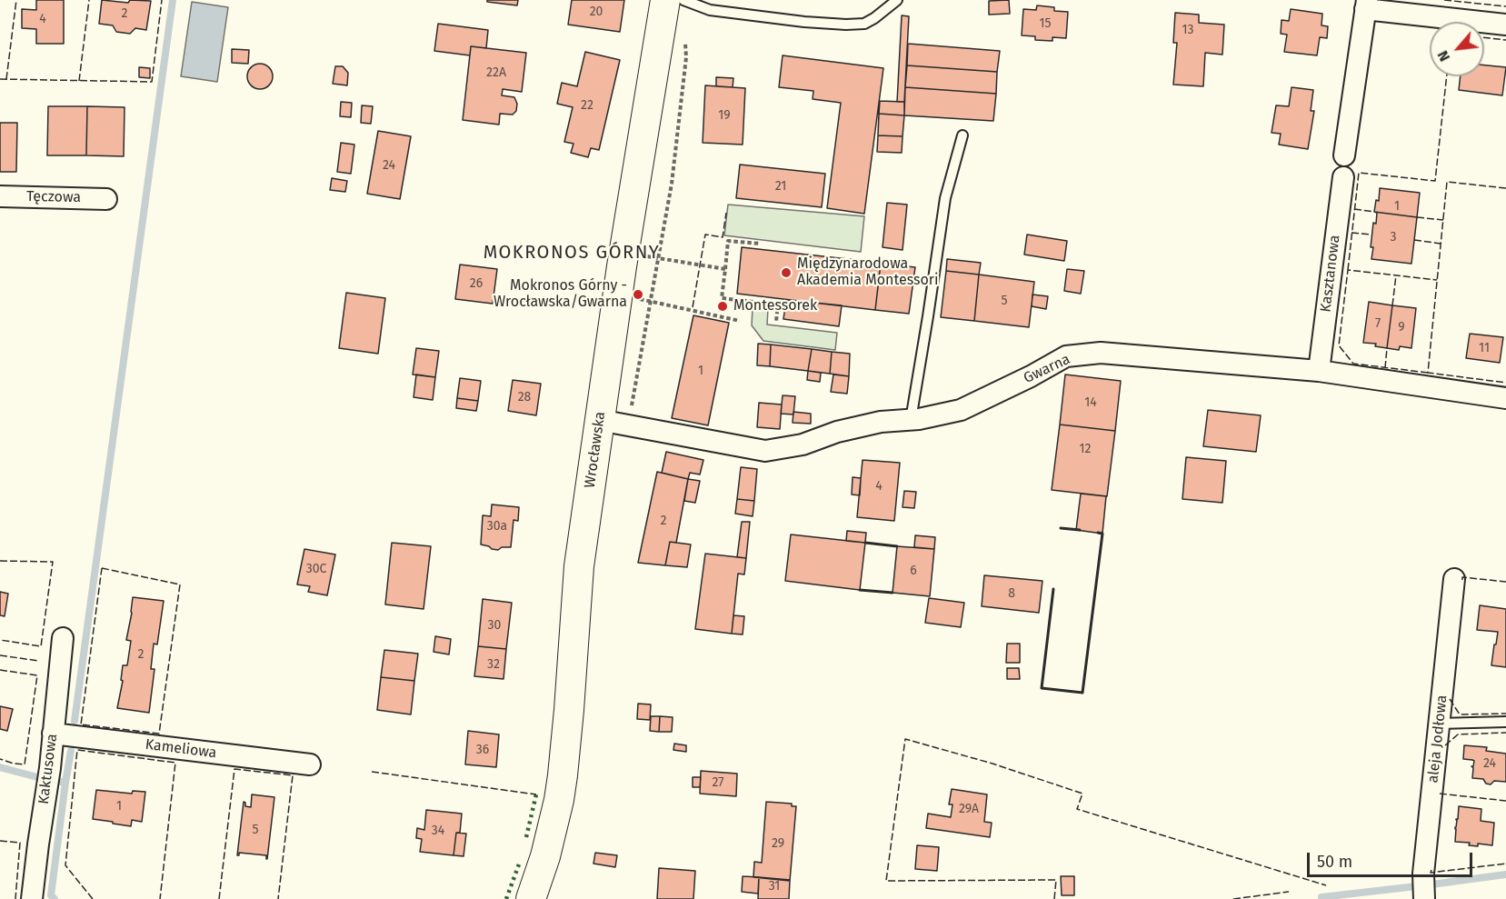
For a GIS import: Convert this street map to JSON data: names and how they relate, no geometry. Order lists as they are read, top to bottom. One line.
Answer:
{"streets":{"street":["Tęczowa","Kasztanowa","Gwarna","Wrocławska","aleja Jodłowa","Kameliowa","Kaktusowa"]},"crossings":[["Kasztanowa","Gwarna"],["Gwarna","Wrocławska"],["Kameliowa","Kaktusowa"]],"districts":["MOKRONOS GÓRNY"],"places":["Międzynarodowa Akademia Montessori","Mokronos Górny - Wrocławska/Gwarna","Montessorek"],"house_numbers":["20","2","4","15","13","22A","22","19","24","21","1","3","26","5","7","9","11","1","28","14","12","4","2","30a","30C","6","8","30","2","32","36","24","27","1","29A","5","34","29","31"],"scale_bar":"50 m","north":"bottom left"}
